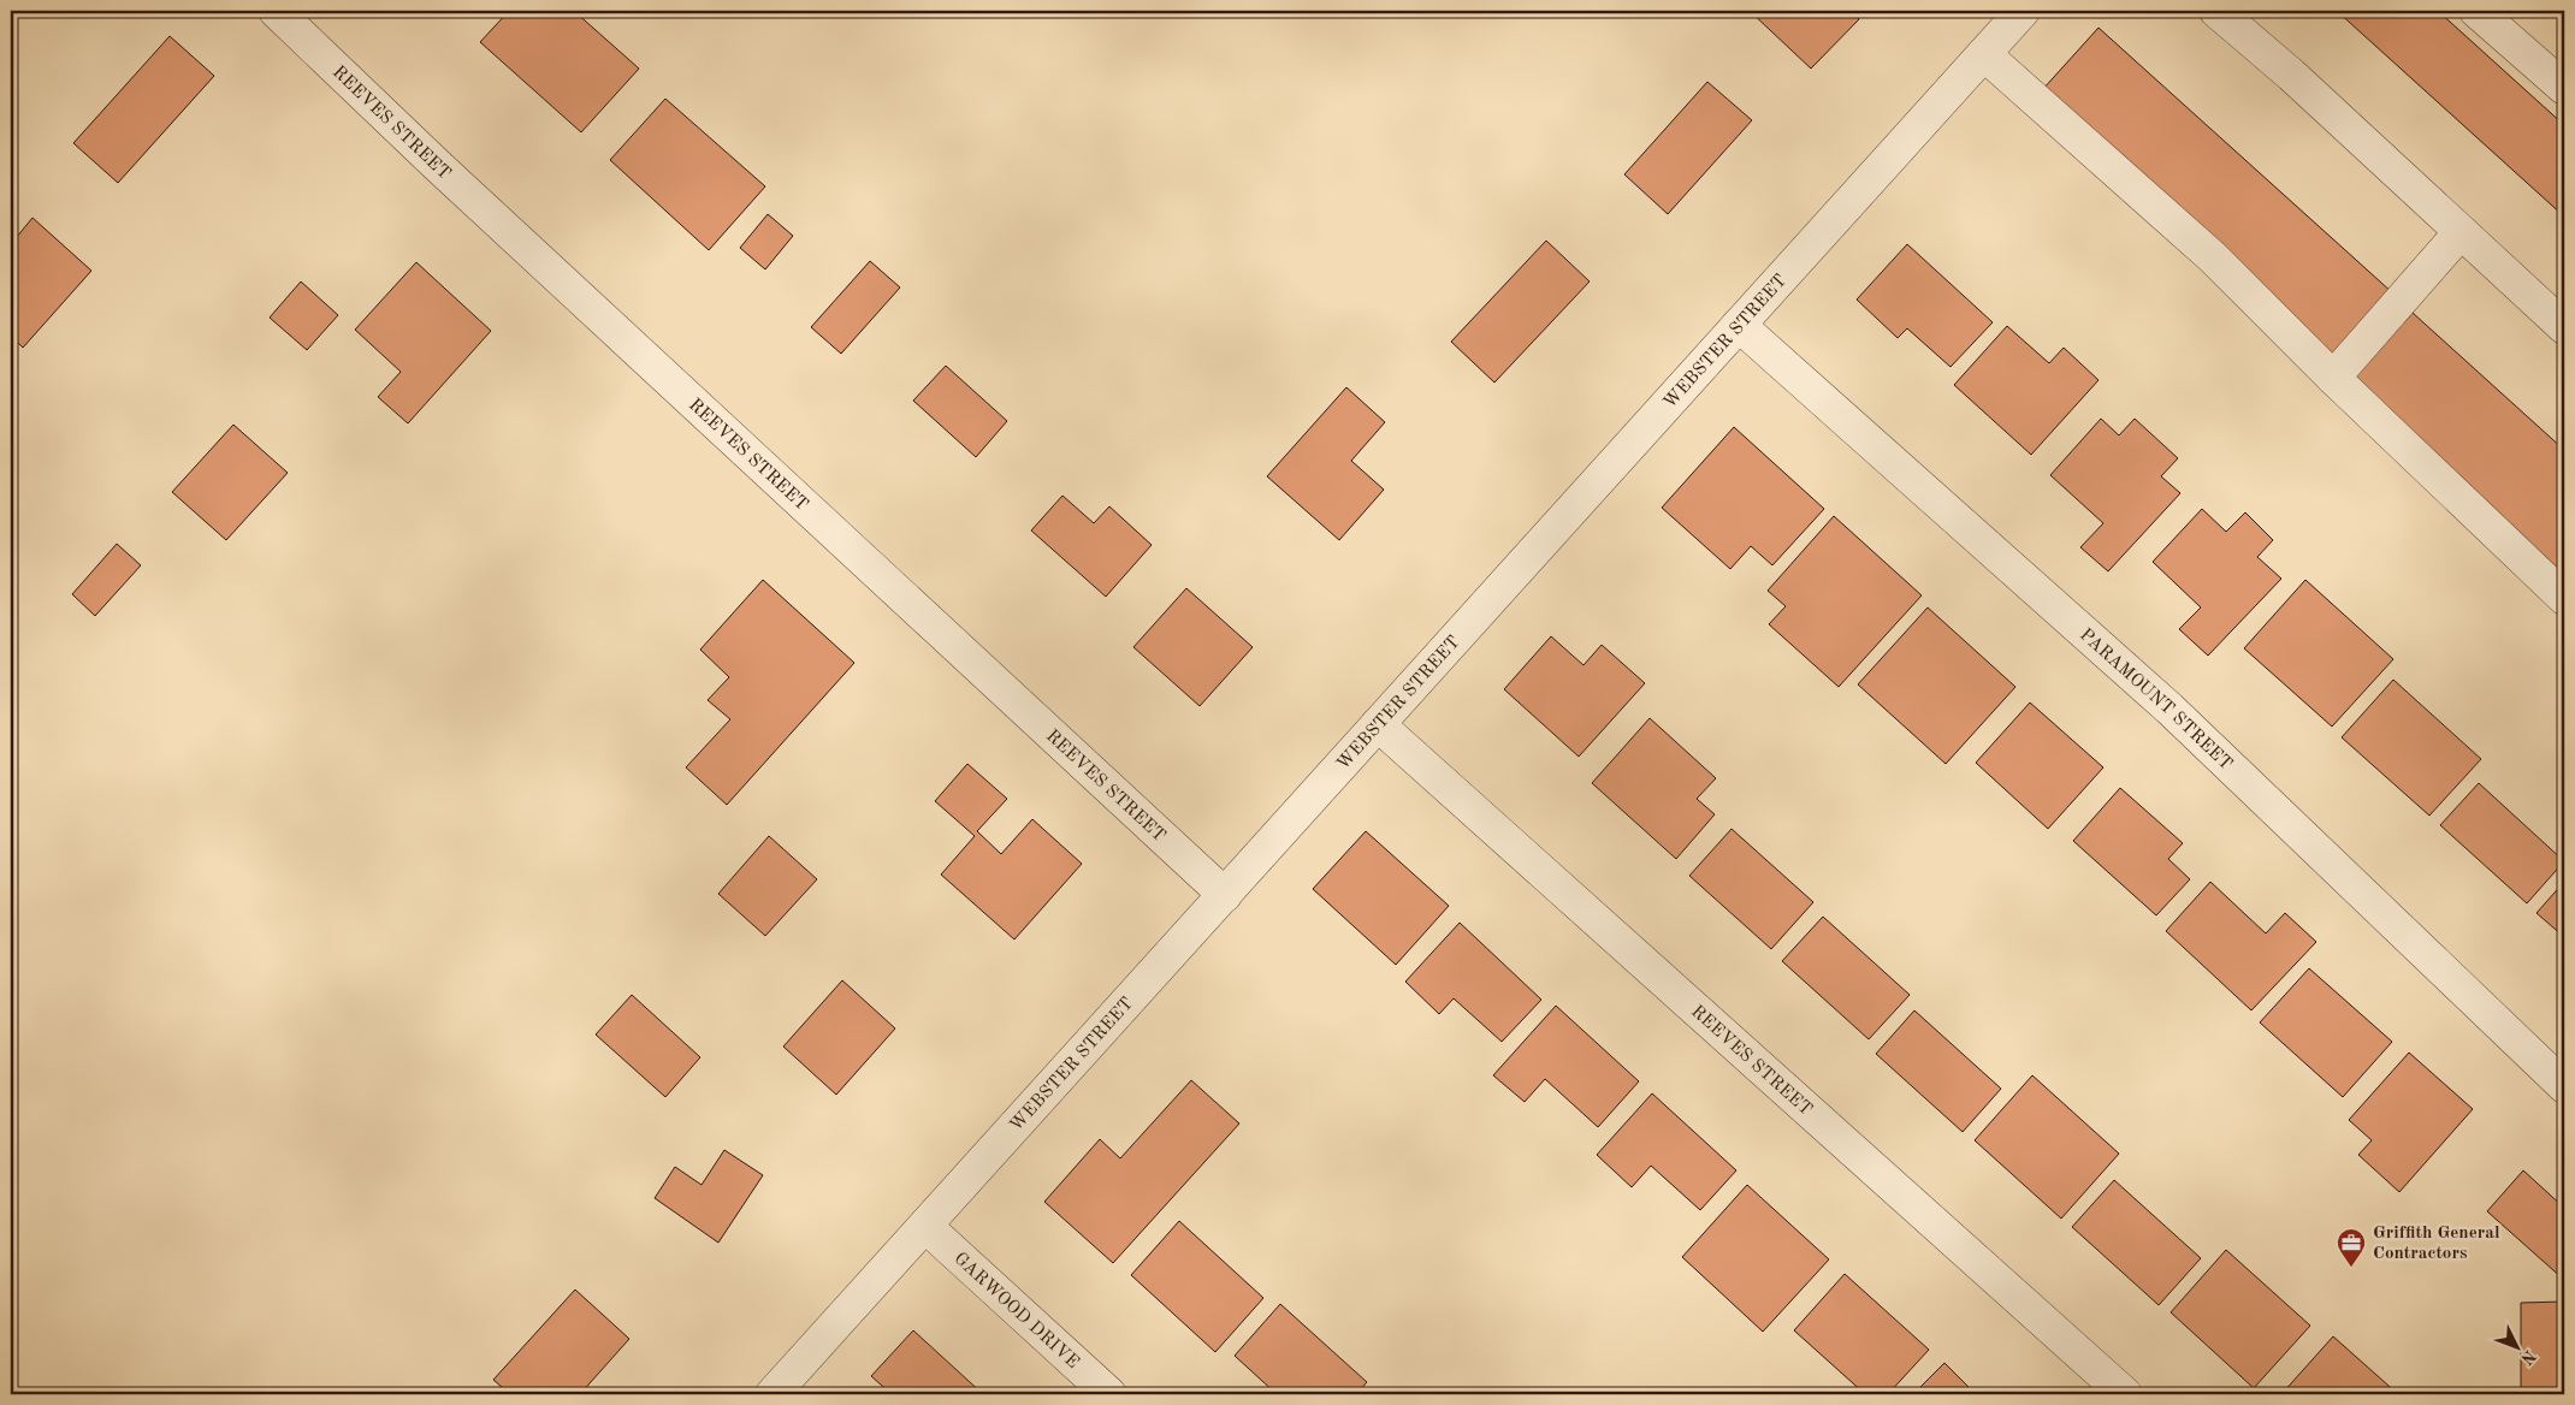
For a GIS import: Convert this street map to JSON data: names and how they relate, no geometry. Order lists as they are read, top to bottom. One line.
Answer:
{"streets":{"street":["REEVES STREET","WEBSTER STREET","PARAMOUNT STREET","GARWOOD DRIVE"]},"crossings":[["REEVES STREET","WEBSTER STREET"],["WEBSTER STREET","PARAMOUNT STREET"],["WEBSTER STREET","GARWOOD DRIVE"]],"places":{"office":["Griffith General Contractors"]},"north":"bottom right"}
